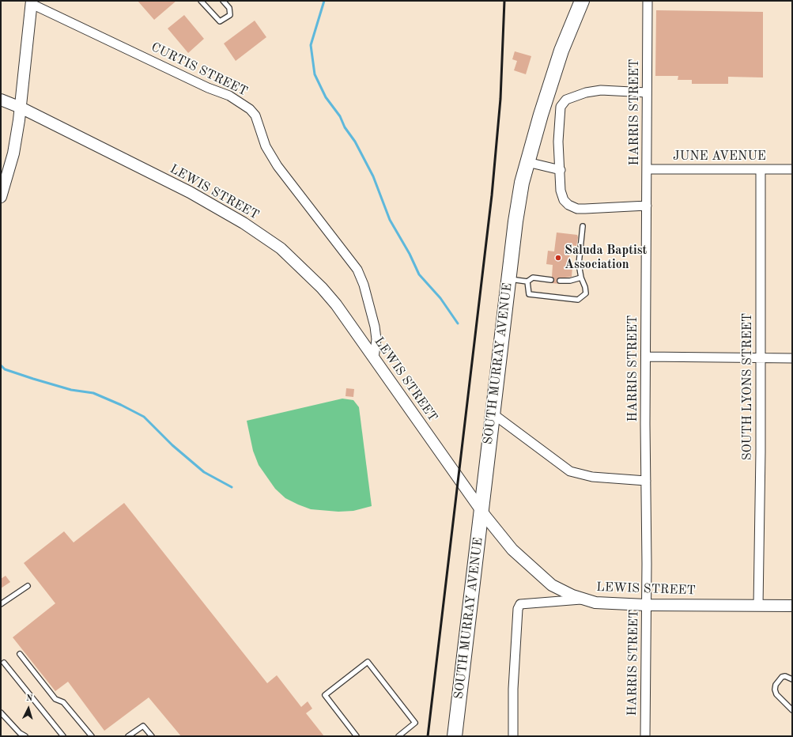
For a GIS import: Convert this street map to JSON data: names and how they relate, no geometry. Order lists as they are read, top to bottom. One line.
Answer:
{"streets":{"main road":["SOUTH MURRAY AVENUE"],"street":["CURTIS STREET","HARRIS STREET","JUNE AVENUE","LEWIS STREET","SOUTH LYONS STREET"]},"crossings":[["CURTIS STREET","LEWIS STREET"],["HARRIS STREET","JUNE AVENUE"],["HARRIS STREET","LEWIS STREET"],["JUNE AVENUE","SOUTH LYONS STREET"],["LEWIS STREET","SOUTH MURRAY AVENUE"],["LEWIS STREET","SOUTH LYONS STREET"]],"places":["Saluda Baptist Association"],"north":"top"}
